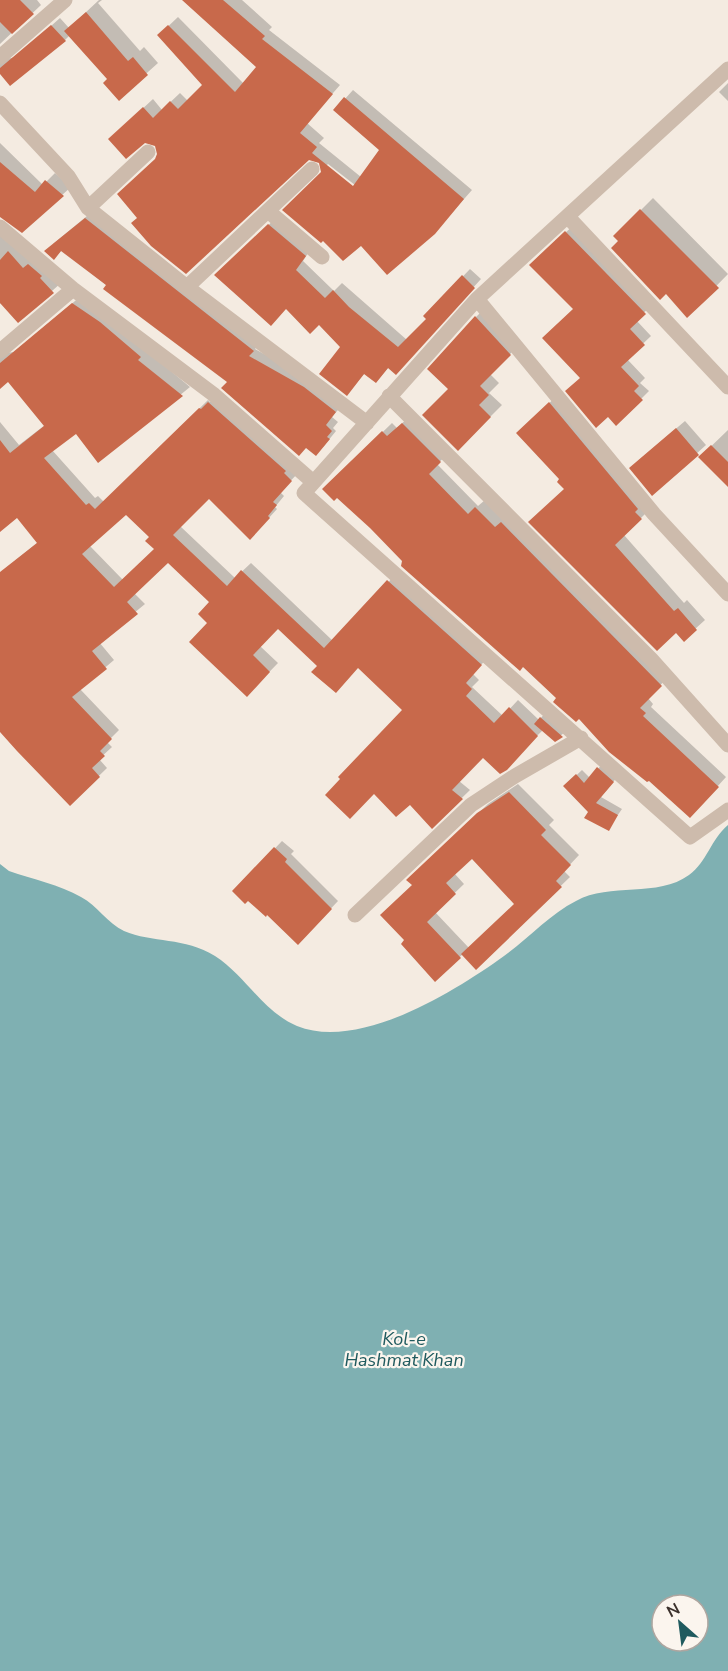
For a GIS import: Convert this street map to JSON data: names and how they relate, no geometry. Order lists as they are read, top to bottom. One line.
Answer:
{"water":["Kol-e Hashmat Khan"],"north":"top left"}
